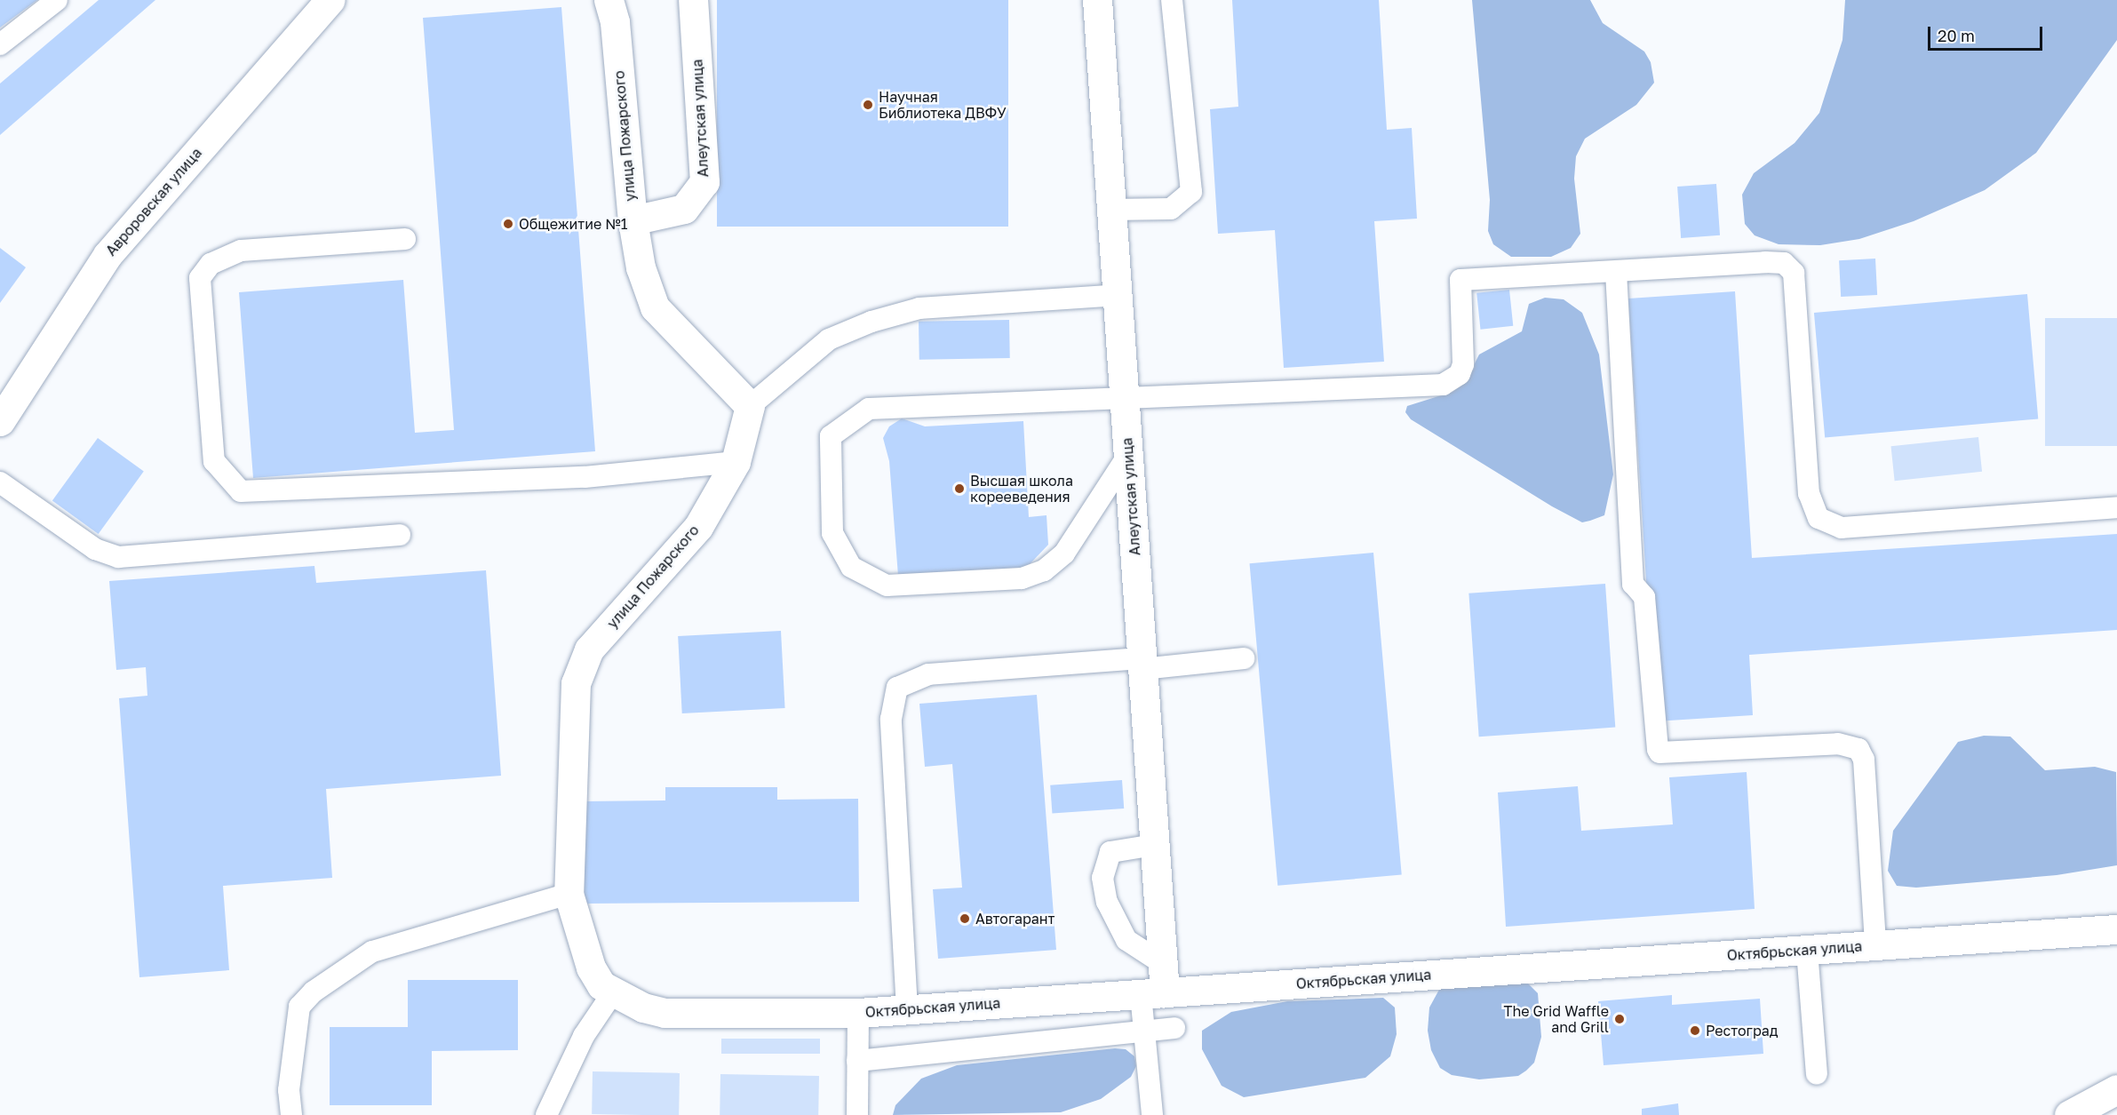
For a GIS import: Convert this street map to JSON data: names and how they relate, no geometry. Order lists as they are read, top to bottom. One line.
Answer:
{"streets":{"street":["Алеутская улица","улица Пожарского","Авроровская улица","Октябрьская улица"]},"crossings":[["Алеутская улица","улица Пожарского"],["Алеутская улица","Октябрьская улица"],["улица Пожарского","Октябрьская улица"]],"places":["Научная Библиотека ДВФУ","Общежитие №1","Высшая школа корееведения","Автогарант","The Grid Waffle and Grill","Рестоград"],"scale_bar":"20 m"}
